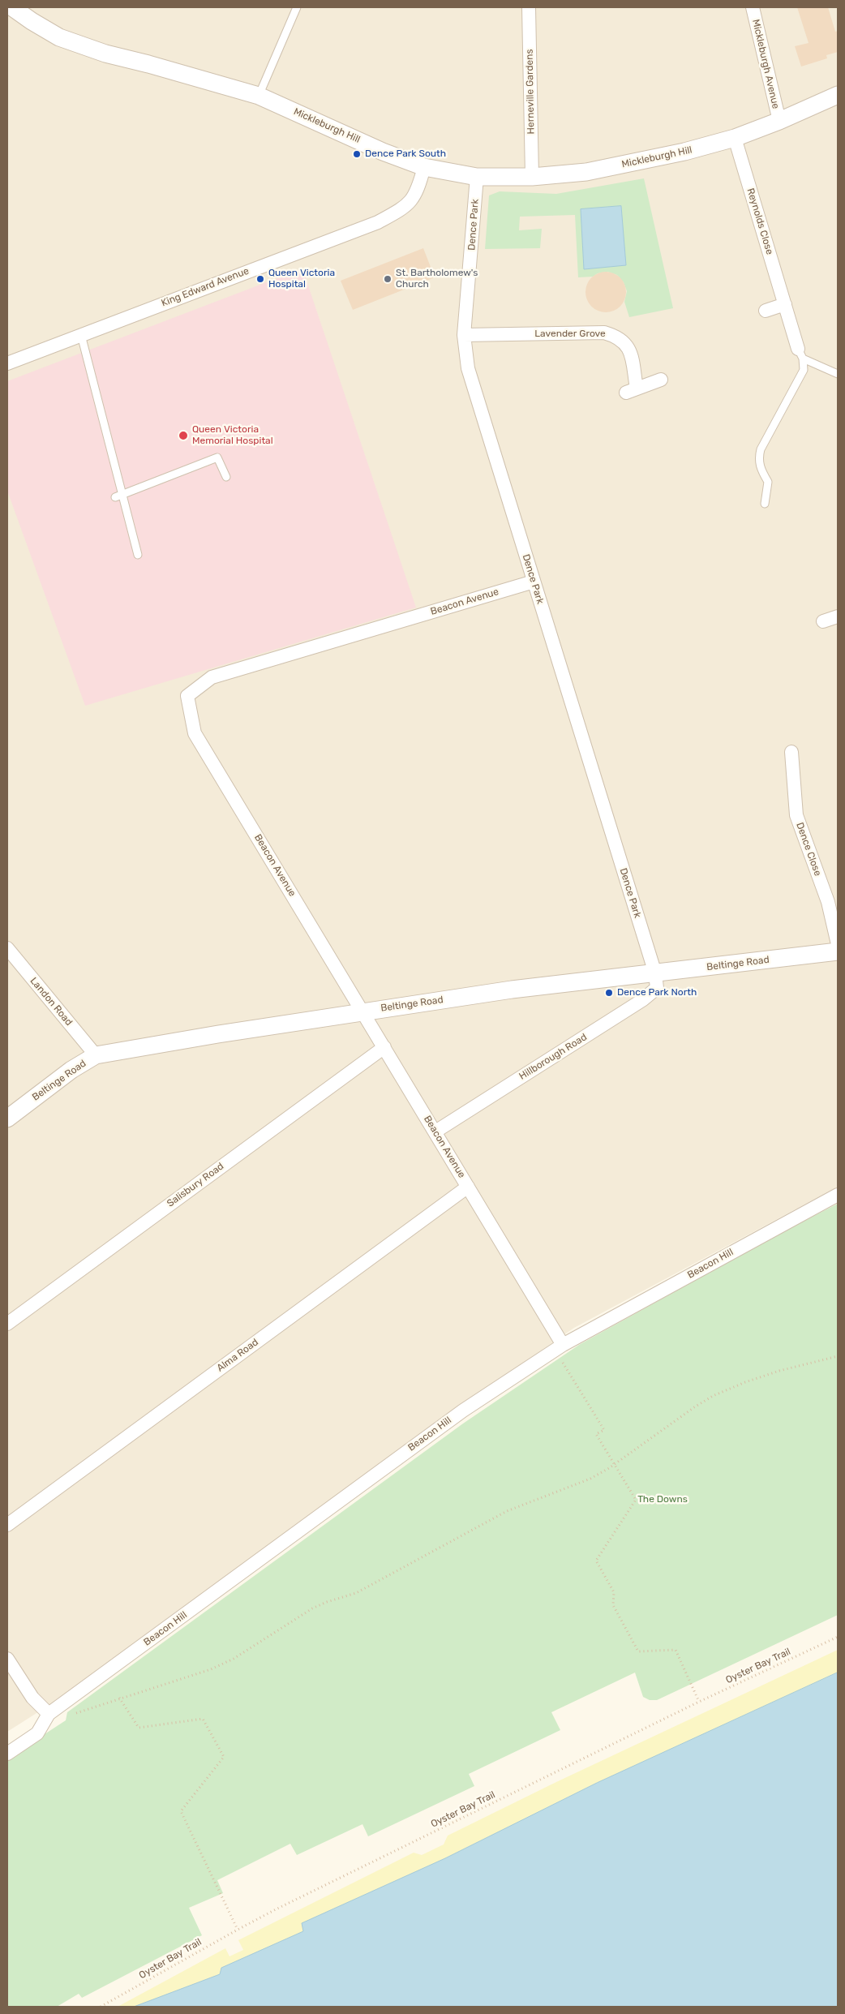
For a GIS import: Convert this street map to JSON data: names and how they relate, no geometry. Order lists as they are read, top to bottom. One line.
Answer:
{"streets":{"street":["Mickleburgh Avenue","Herneville Gardens","Mickleburgh Hill","Reynolds Close","Dence Park","King Edward Avenue","Lavender Grove","Beacon Avenue","Dence Close","Beltinge Road","Landon Road","Hillborough Road","Salisbury Road","Beacon Hill","Alma Road"],"path":["Oyster Bay Trail"]},"crossings":[["Mickleburgh Avenue","Mickleburgh Hill"],["Herneville Gardens","Mickleburgh Hill"],["Mickleburgh Hill","Reynolds Close"],["Mickleburgh Hill","Dence Park"],["Mickleburgh Hill","King Edward Avenue"],["Dence Park","Lavender Grove"],["Dence Park","Beacon Avenue"],["Dence Park","Beltinge Road"],["Dence Park","Hillborough Road"],["Beacon Avenue","Beltinge Road"],["Beacon Avenue","Hillborough Road"],["Beacon Avenue","Salisbury Road"],["Beacon Avenue","Beacon Hill"],["Beacon Avenue","Alma Road"],["Beltinge Road","Landon Road"],["Beltinge Road","Hillborough Road"]],"parks":["The Downs"],"places":["Dence Park South","Queen Victoria Hospital","St. Bartholomew's Church","Queen Victoria Memorial Hospital","Dence Park North"]}
